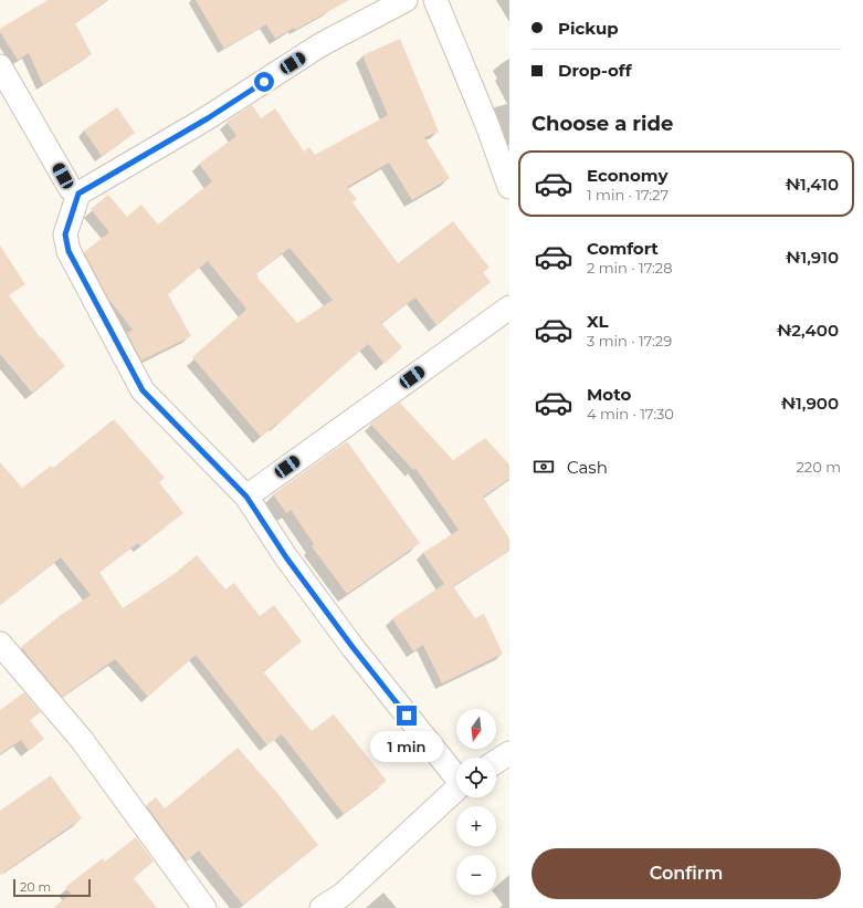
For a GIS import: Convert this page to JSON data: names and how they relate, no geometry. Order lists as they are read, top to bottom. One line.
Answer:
{"scale_bar":"20 m","north":"bottom","page":{"banner":["Pickup","Drop-off"],"heading":"Choose a ride","list":[{"name":"Economy","note":"1 min · 17:27","value":"₦1,410"},{"name":"Comfort","note":"2 min · 17:28","value":"₦1,910"},{"name":"XL","note":"3 min · 17:29","value":"₦2,400"},{"name":"Moto","note":"4 min · 17:30","value":"₦1,900"}],"pay":["Cash","220 m"],"map_buttons":["+","−"],"bubble":"1 min","buttons":"Confirm","scale":"20 m"}}
